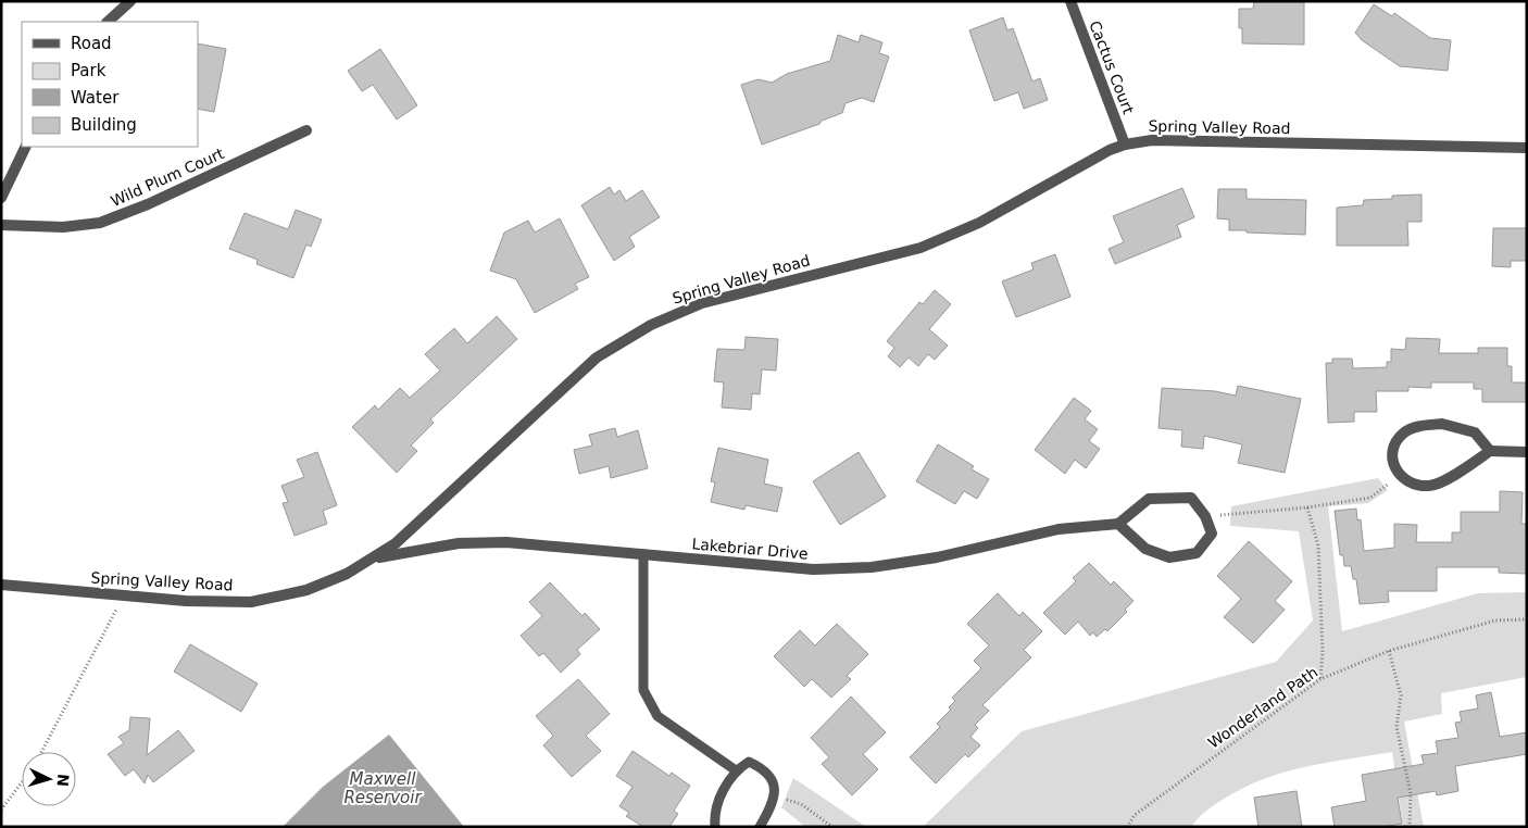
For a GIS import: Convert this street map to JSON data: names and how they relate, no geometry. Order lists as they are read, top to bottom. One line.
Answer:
{"streets":{"street":["Cactus Court","Spring Valley Road","Wild Plum Court","Lakebriar Drive"],"path":["Wonderland Path"]},"crossings":[["Cactus Court","Spring Valley Road"],["Spring Valley Road","Lakebriar Drive"]],"water":["Maxwell Reservoir"],"legend":["Road","Park","Water","Building"],"north":"right"}
